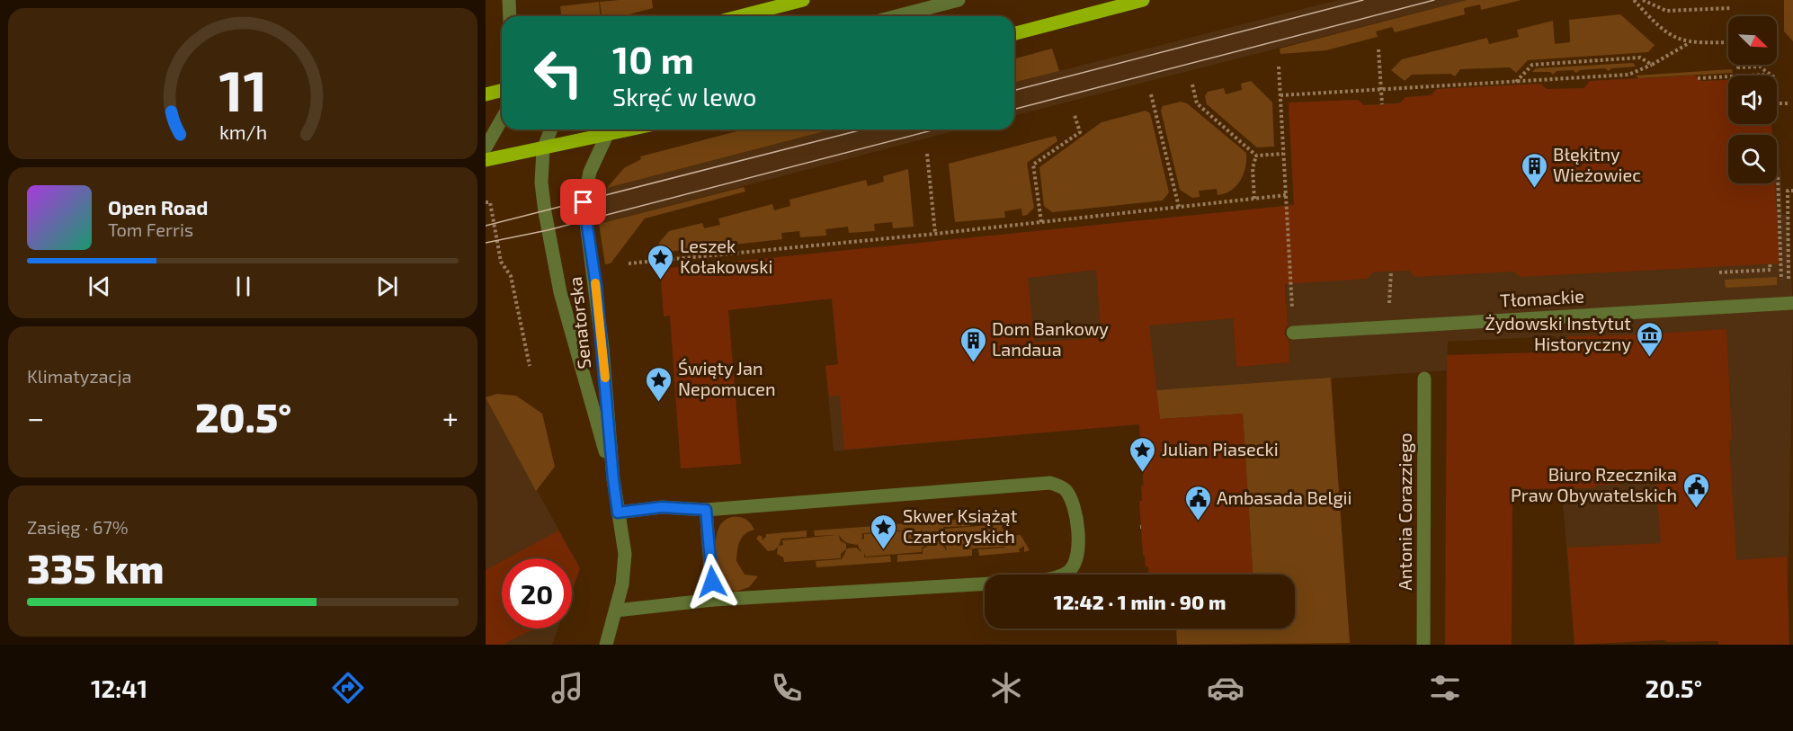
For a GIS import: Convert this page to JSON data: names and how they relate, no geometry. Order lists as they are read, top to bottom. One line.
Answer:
{"streets":{"street":["Tłomackie","Senatorska","Antonia Corazziego"]},"places":{"building":["Błękitny Wieżowiec","Dom Bankowy Landaua"],"place":["Leszek Kołakowski","Święty Jan Nepomucen","Julian Piasecki","Skwer Książąt Czartoryskich"],"museum":["Żydowski Instytut Historyczny"],"public building":["Biuro Rzecznika Praw Obywatelskich","Ambasada Belgii"]},"north":"bottom right","page":{"turn":["10 m","Skręć w lewo"],"song":["Open Road","Tom Ferris"],"tile":["Klimatyzacja",["Zasięg · 67%","335 km"]],"heat":["−","20.5°","+"],"limit":"20","trip":"12:42 · 1 min · 90 m","tabs":["12:41","20.5°"],"gauge":["11","km/h"]}}
